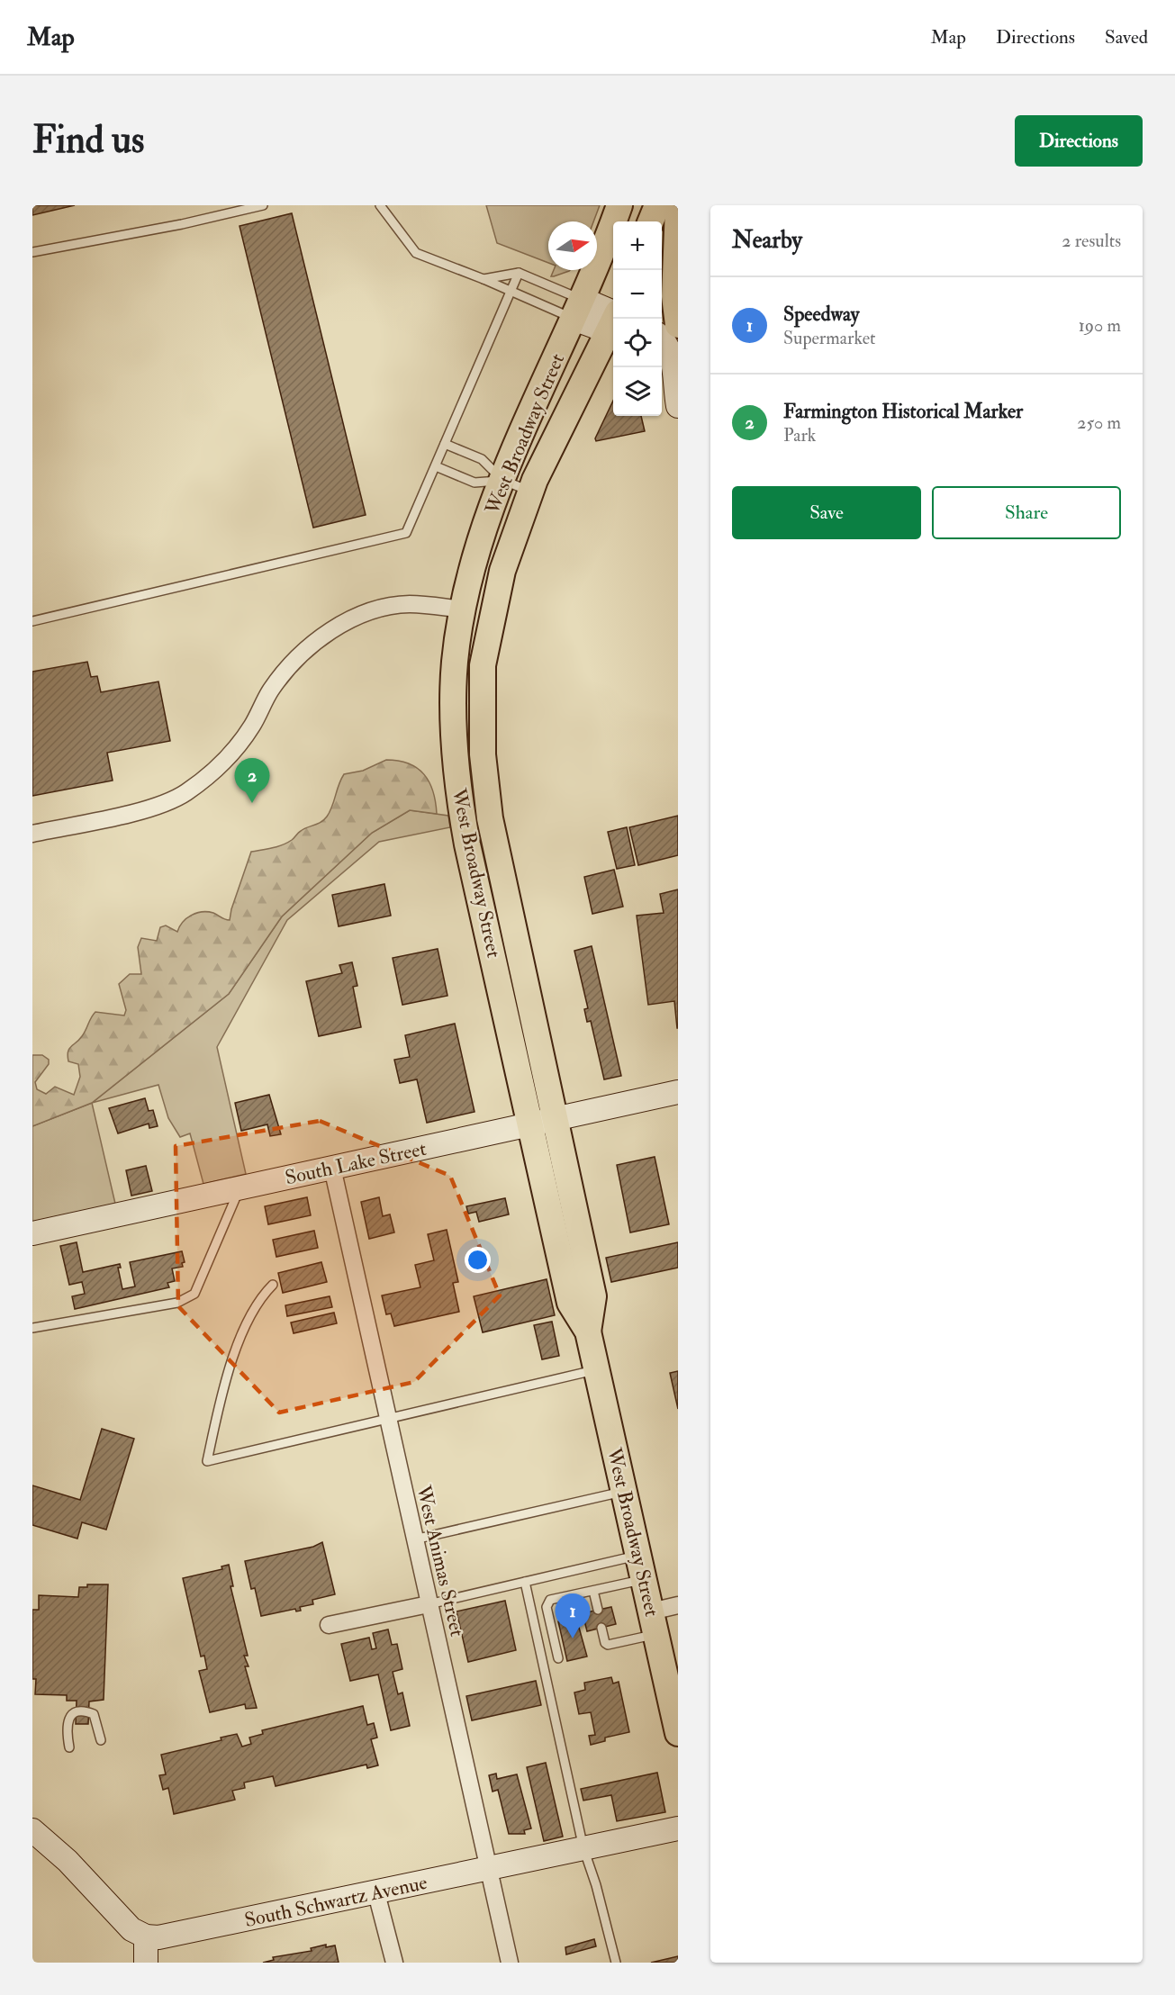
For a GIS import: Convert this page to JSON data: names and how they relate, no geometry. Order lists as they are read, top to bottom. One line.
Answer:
{"streets":{"main road":["West Broadway Street","South Lake Street","South Schwartz Avenue"],"street":["West Animas Street"]},"crossings":[["West Broadway Street","South Lake Street"],["South Lake Street","West Animas Street"],["West Animas Street","South Schwartz Avenue"]],"north":"right","page":{"header":"Map","nav":["Map","Directions","Saved"],"buttons":["Directions",["Save","Share"]],"title":"Find us","heading":["Nearby","2 results"],"map_buttons":["+","−"],"list":[{"mark":"1","name":"Speedway","note":"Supermarket","value":"190 m"},{"mark":"2","name":"Farmington Historical Marker","note":"Park","value":"250 m"}],"pins":["2","1"]}}
